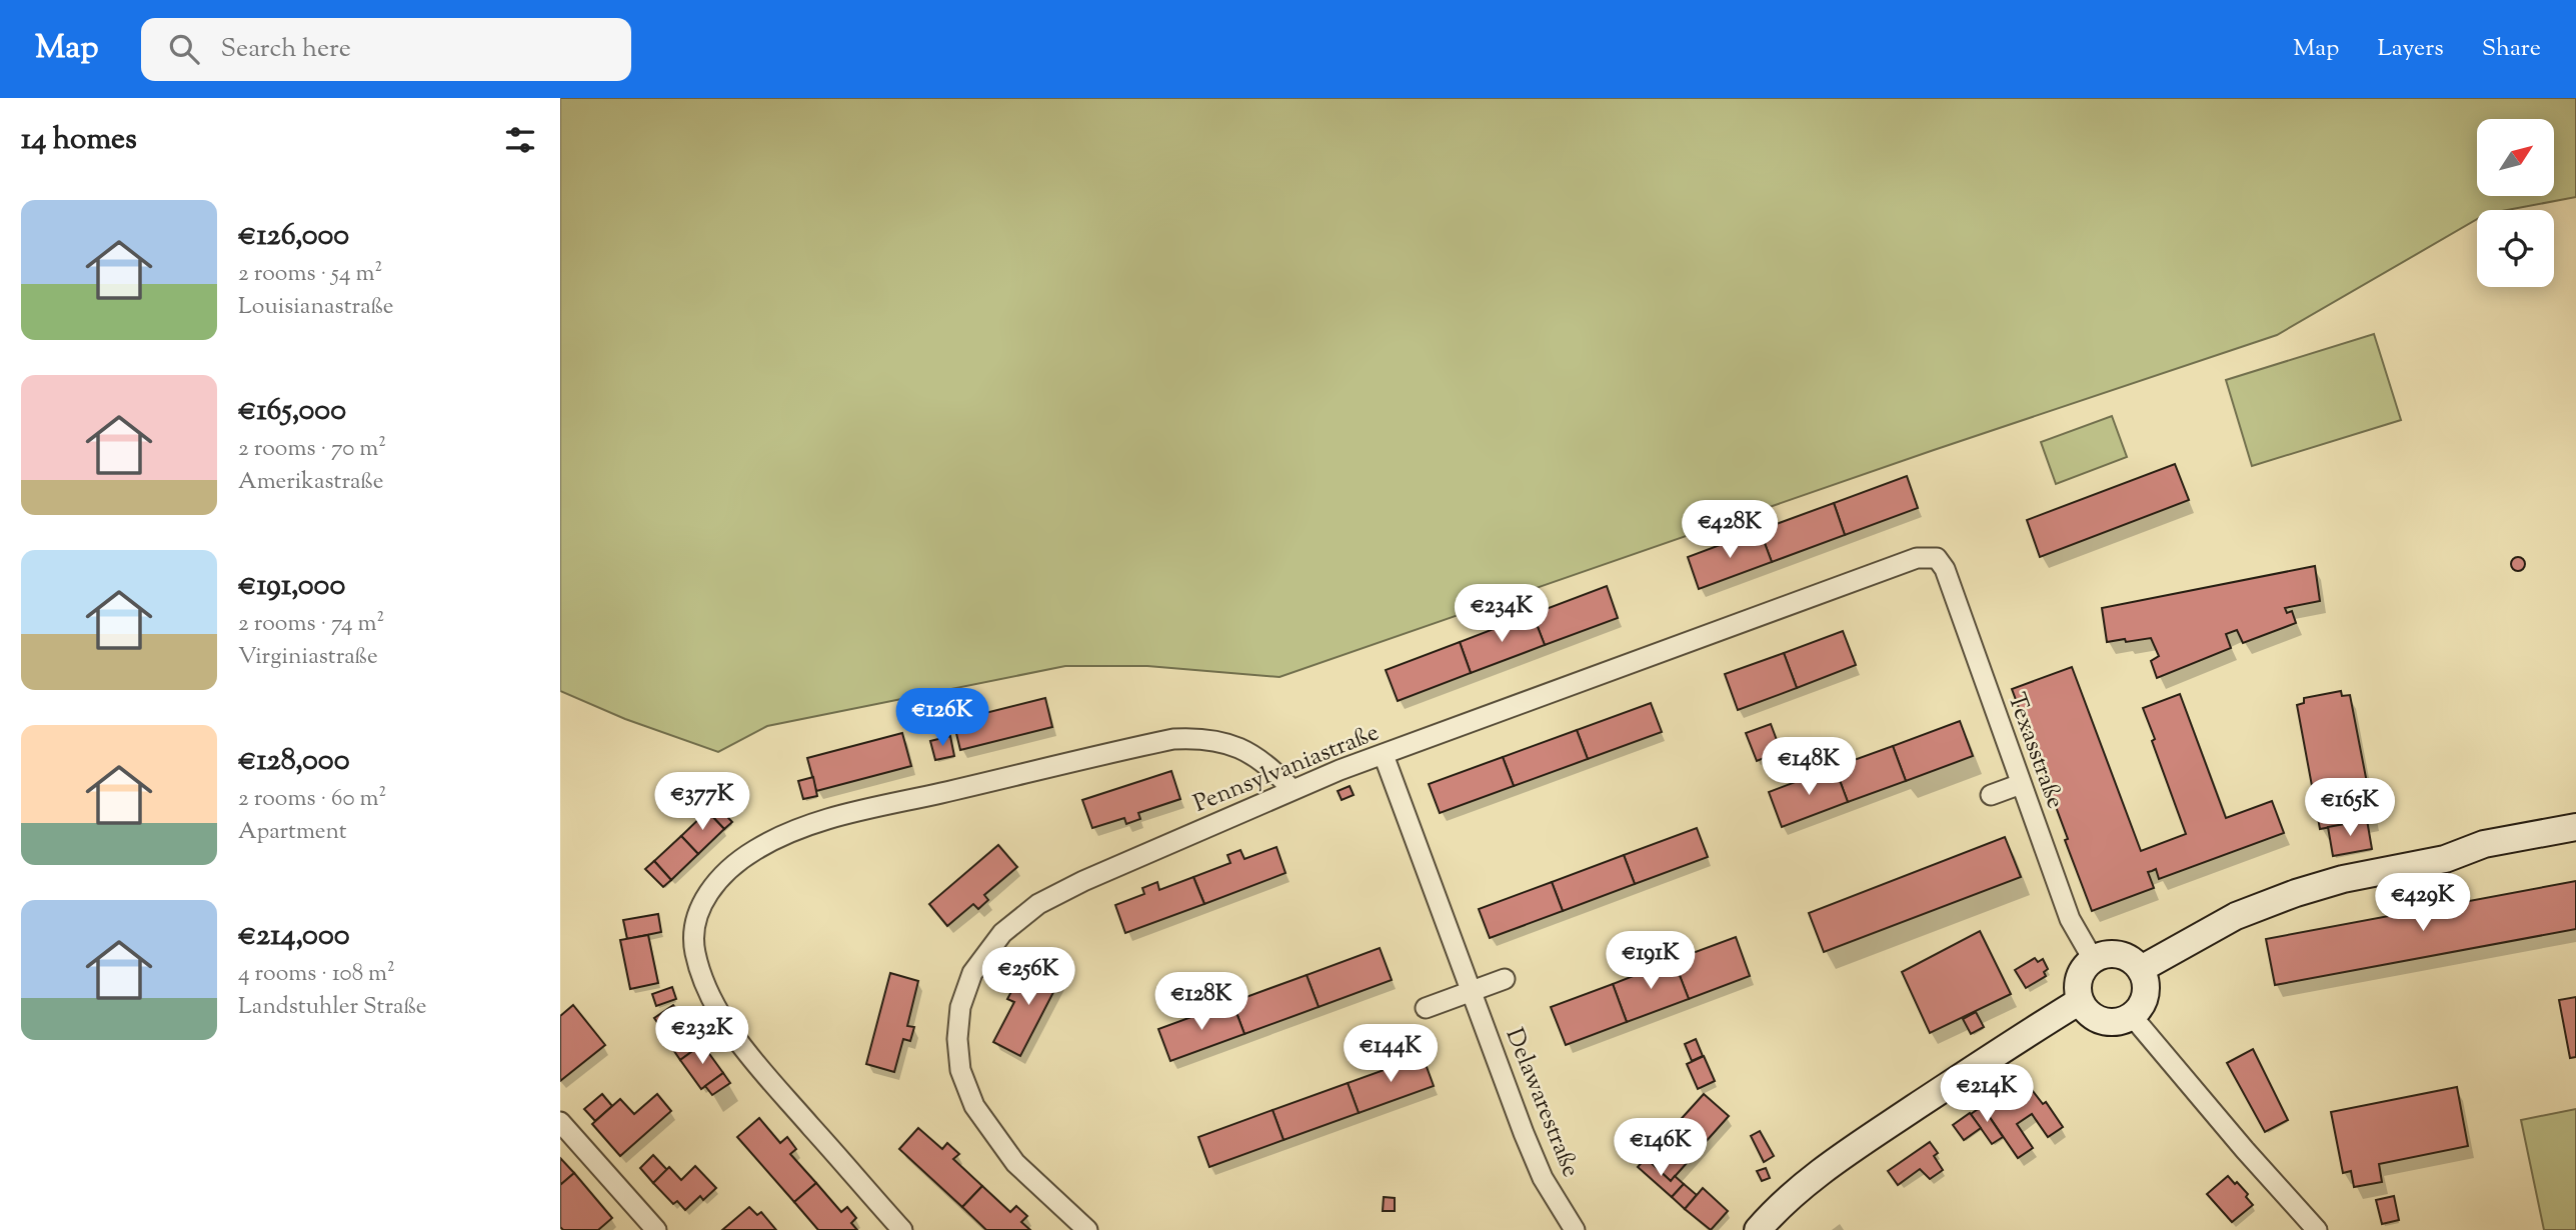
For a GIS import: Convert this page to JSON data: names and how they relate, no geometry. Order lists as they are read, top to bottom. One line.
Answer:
{"streets":{"street":["Texasstraße","Pennsylvaniastraße","Delawarestraße"]},"crossings":[["Texasstraße","Pennsylvaniastraße"],["Pennsylvaniastraße","Delawarestraße"]],"north":"top right","page":{"header":"Map","search":"Search here","nav":["Map","Layers","Share"],"heading":"14 homes","list":[{"name":"€126,000","note":"2 rooms · 54 m² · Louisianastraße"},{"name":"€165,000","note":"2 rooms · 70 m² · Amerikastraße"},{"name":"€191,000","note":"2 rooms · 74 m² · Virginiastraße"},{"name":"€128,000","note":"2 rooms · 60 m² · Apartment"},{"name":"€214,000","note":"4 rooms · 108 m² · Landstuhler Straße"}],"price":["€428K","€234K","€126K","€148K","€377K","€165K","€429K","€191K","€256K","€128K","€232K","€144K","€214K","€146K"]}}
